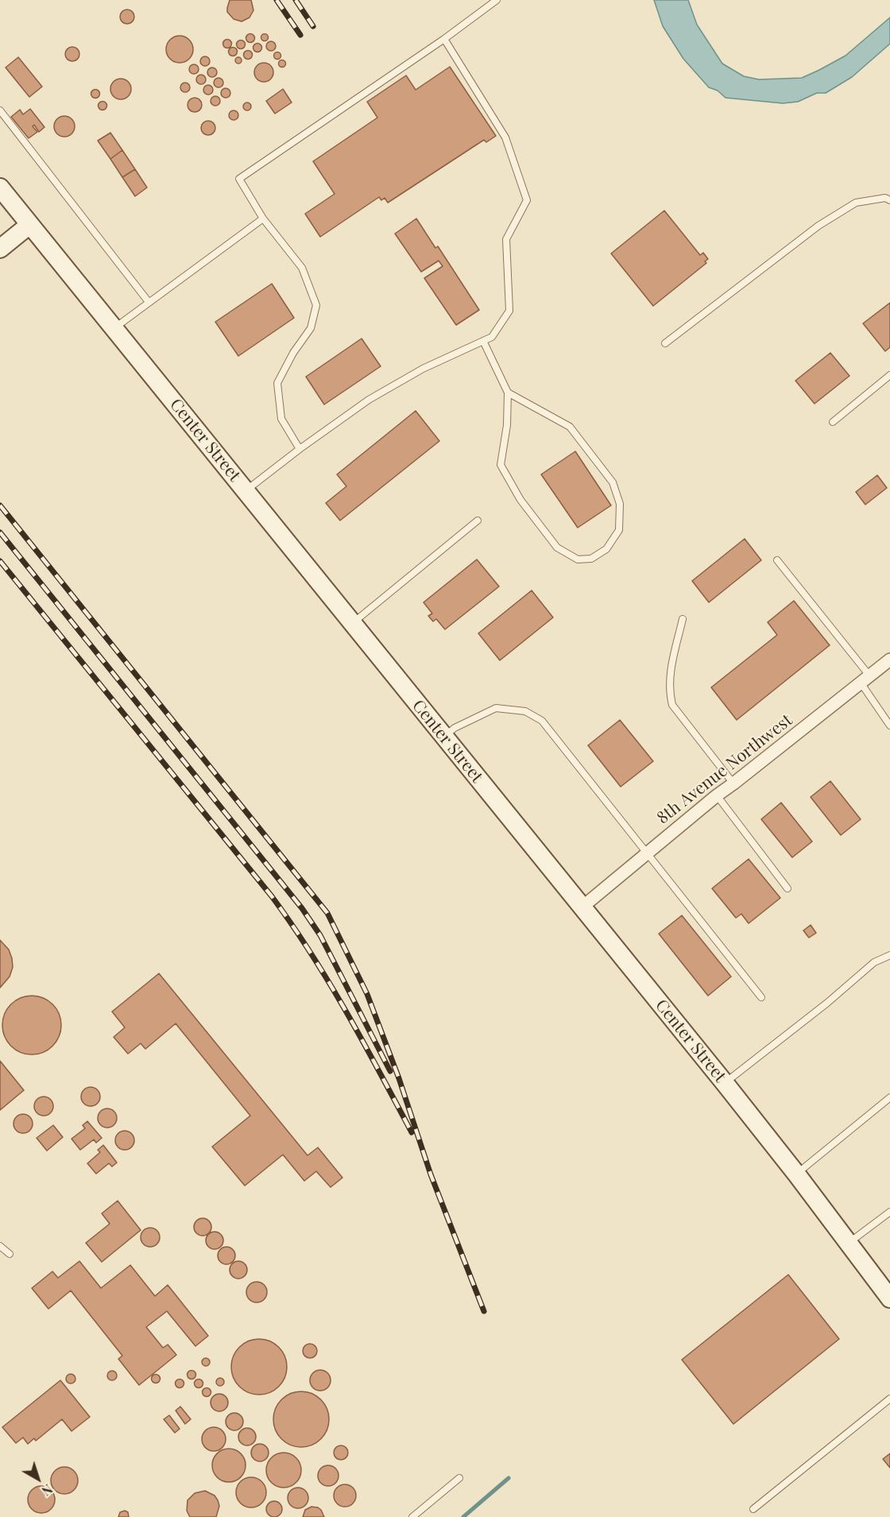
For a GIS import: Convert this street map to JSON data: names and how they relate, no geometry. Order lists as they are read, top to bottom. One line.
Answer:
{"streets":{"main road":["Center Street"],"street":["8th Avenue Northwest"]},"crossings":[["Center Street","8th Avenue Northwest"]],"north":"bottom right"}
